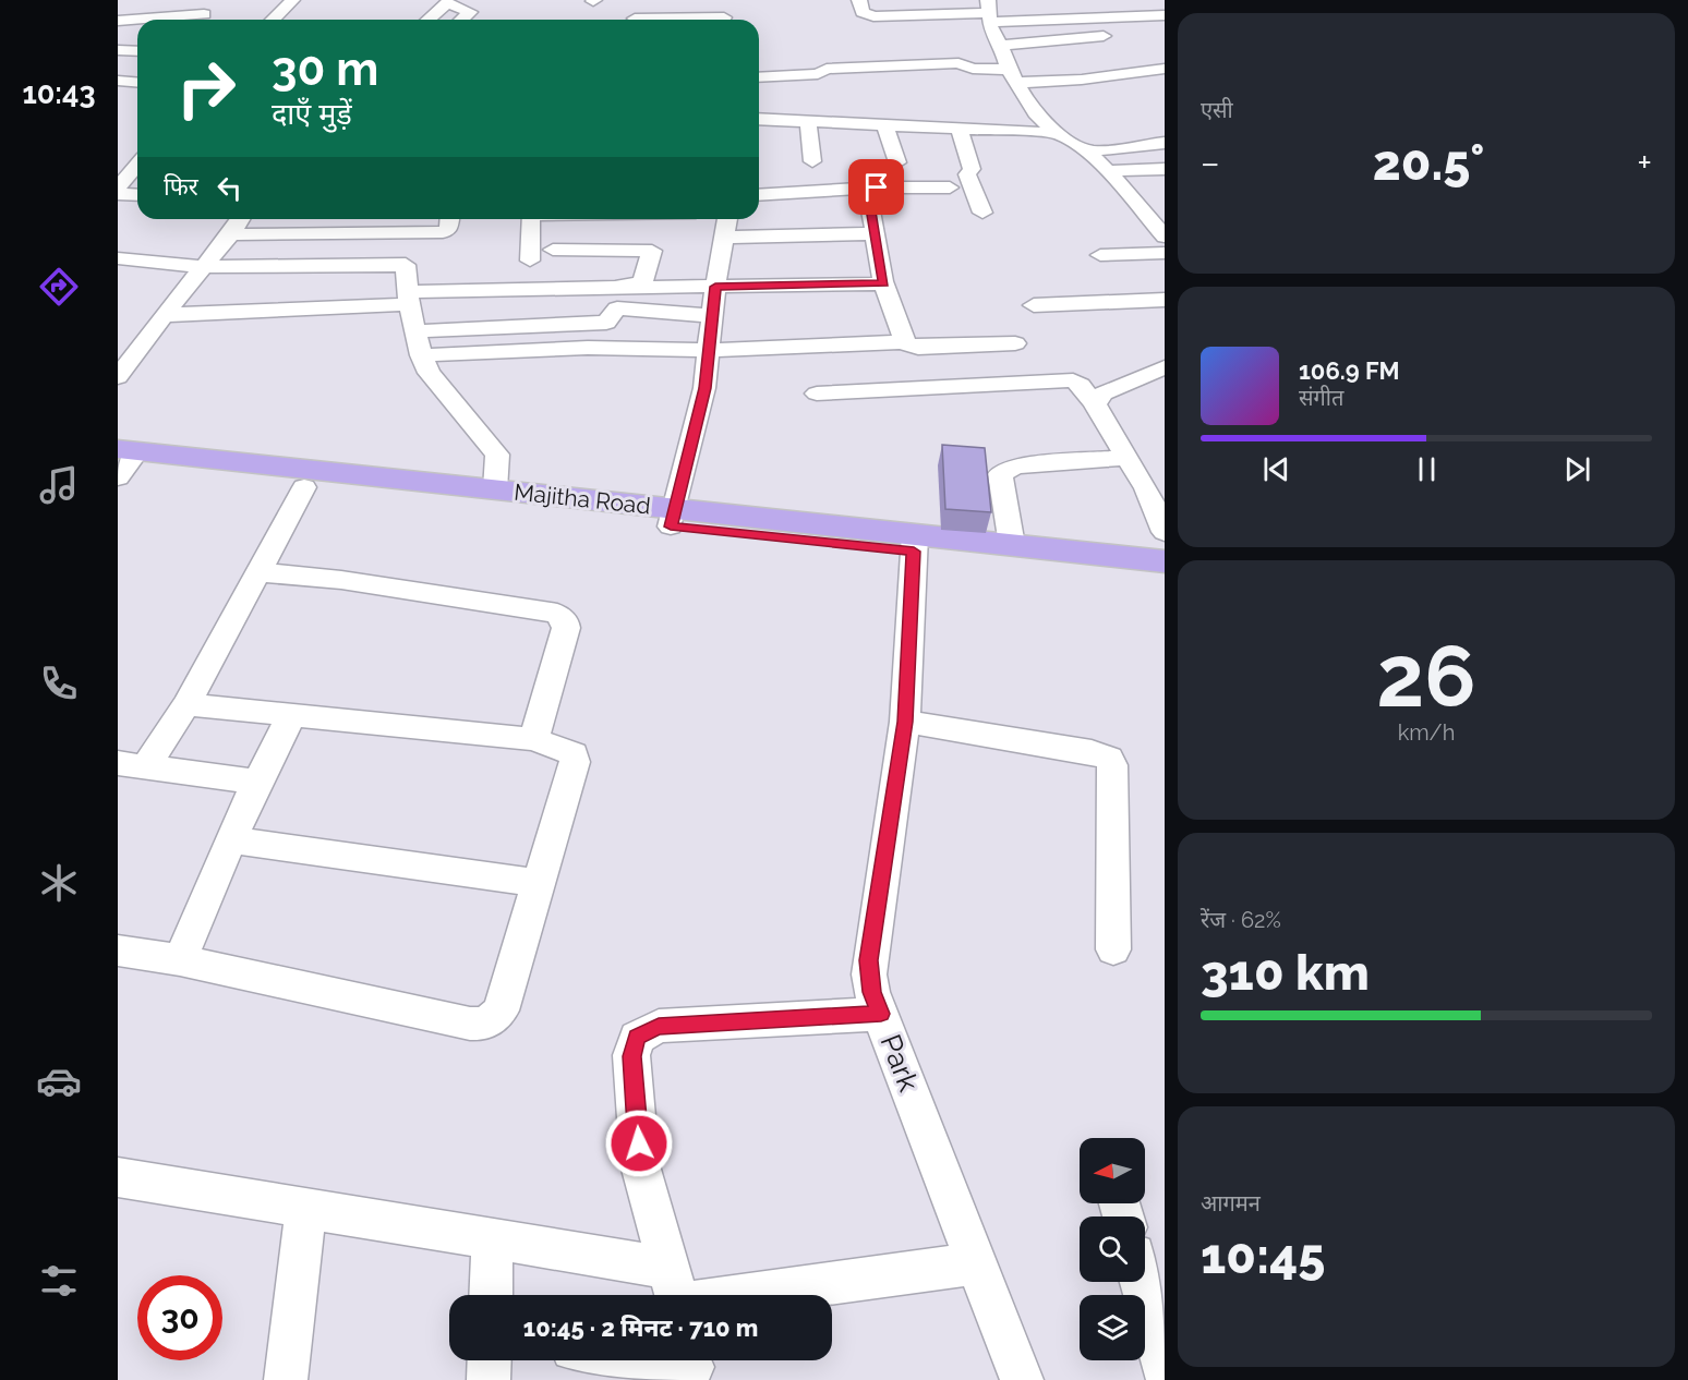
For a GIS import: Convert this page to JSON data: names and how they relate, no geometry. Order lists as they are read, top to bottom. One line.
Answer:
{"streets":{"main road":["Majitha Road"],"street":["Park"]},"crossings":[["Majitha Road","Park"]],"north":"left","page":{"tabs":"10:43","tile":["एसी",["26","km/h"],["रेंज · 62%","310 km"],["आगमन","10:45"]],"turn":["30 m","दाएँ मुड़ें"],"heat":["−","20.5°","+"],"then":"फिर","song":["106.9 FM","संगीत"],"limit":"30","trip":"10:45 · 2 मिनट · 710 m"}}
